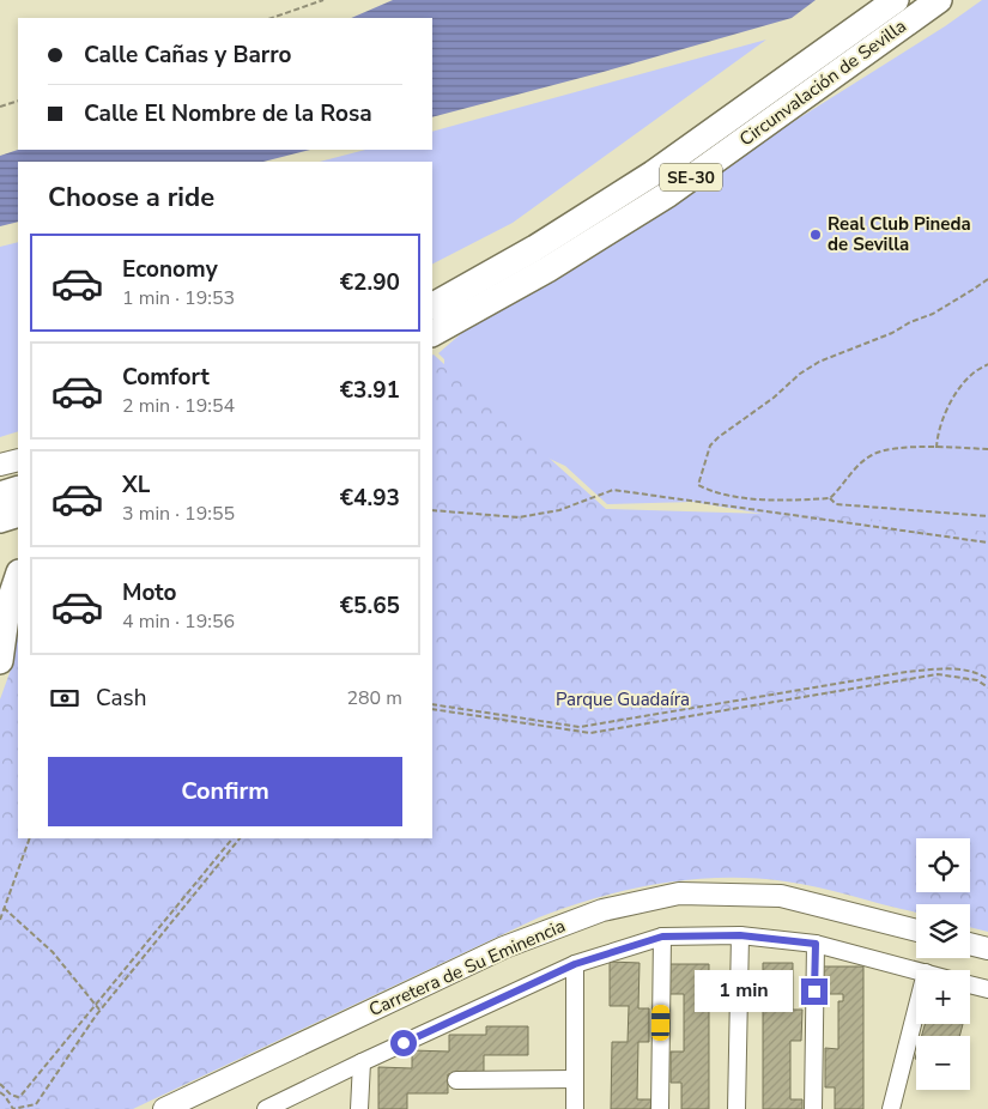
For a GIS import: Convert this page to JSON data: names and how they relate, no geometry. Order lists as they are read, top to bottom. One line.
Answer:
{"streets":{"highway":["Circunvalación de Sevilla","SE-30"],"main road":["Carretera de Su Eminencia"]},"parks":["Parque Guadaíra"],"places":["Real Club Pineda de Sevilla"],"page":{"banner":["Calle Cañas y Barro","Calle El Nombre de la Rosa"],"heading":"Choose a ride","list":[{"name":"Economy","note":"1 min · 19:53","value":"€2.90"},{"name":"Comfort","note":"2 min · 19:54","value":"€3.91"},{"name":"XL","note":"3 min · 19:55","value":"€4.93"},{"name":"Moto","note":"4 min · 19:56","value":"€5.65"}],"pay":["Cash","280 m"],"buttons":"Confirm","map_buttons":["+","−"],"bubble":"1 min"}}
